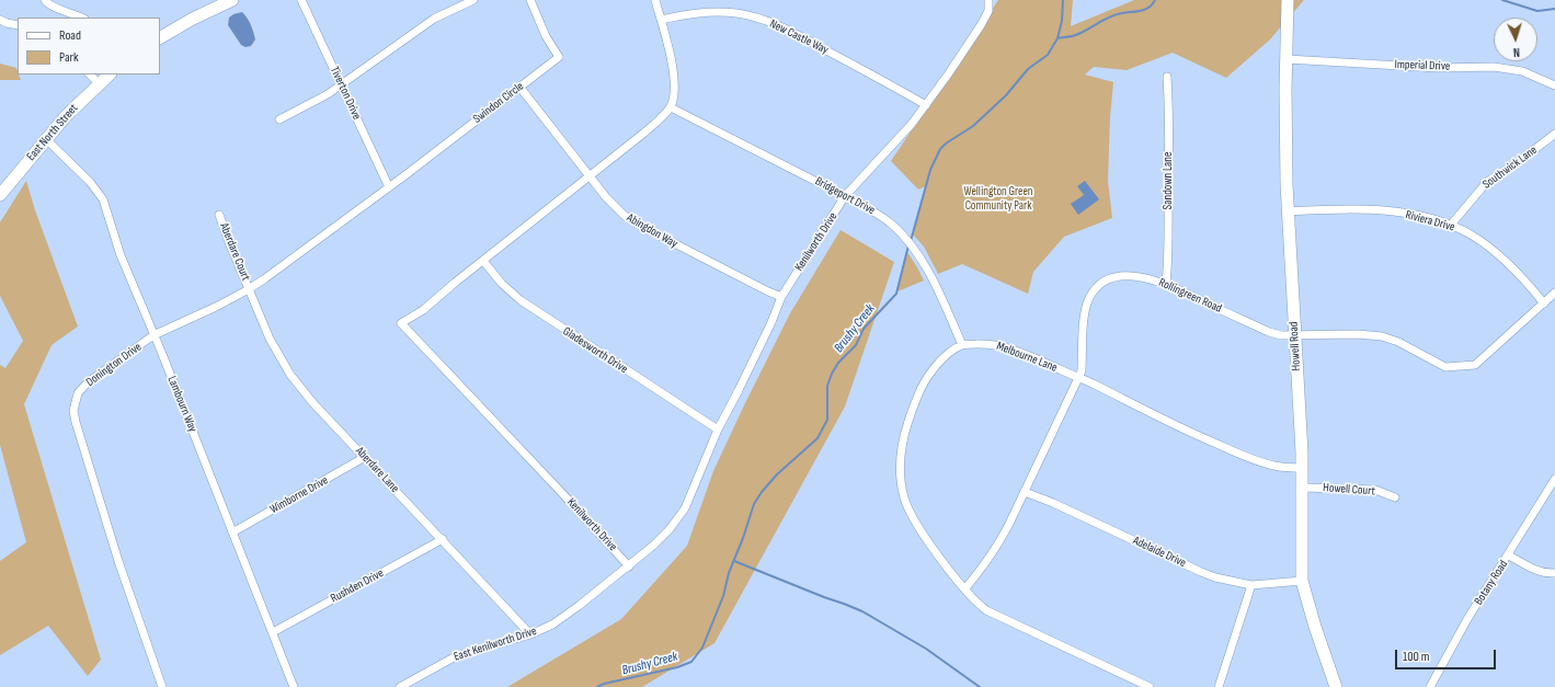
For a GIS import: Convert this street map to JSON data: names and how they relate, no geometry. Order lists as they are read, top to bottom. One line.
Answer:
{"streets":{"main road":["East North Street","Howell Road"],"street":["New Castle Way","Imperial Drive","Tiverton Drive","Swindon Circle","Southwick Lane","Sandown Lane","Bridgeport Drive","Riviera Drive","Abingdon Way","Kenilworth Drive","Aberdare Court","Rollingreen Road","Gladesworth Drive","Melbourne Lane","Donington Drive","Lambourn Way","Aberdare Lane","Howell Court","Wimborne Drive","Adelaide Drive","Botany Road","Rushden Drive","East Kenilworth Drive"]},"crossings":[["New Castle Way","Kenilworth Drive"],["Imperial Drive","Howell Road"],["Tiverton Drive","Swindon Circle"],["Tiverton Drive","Donington Drive"],["Swindon Circle","Abingdon Way"],["Swindon Circle","Donington Drive"],["East North Street","Lambourn Way"],["Southwick Lane","Riviera Drive"],["Sandown Lane","Rollingreen Road"],["Bridgeport Drive","Kenilworth Drive"],["Bridgeport Drive","Melbourne Lane"],["Riviera Drive","Rollingreen Road"],["Riviera Drive","Howell Road"],["Abingdon Way","Kenilworth Drive"],["Kenilworth Drive","Gladesworth Drive"],["Kenilworth Drive","East Kenilworth Drive"],["Aberdare Court","Donington Drive"],["Aberdare Court","Aberdare Lane"],["Rollingreen Road","Howell Road"],["Rollingreen Road","Melbourne Lane"],["Rollingreen Road","Adelaide Drive"],["Howell Road","Melbourne Lane"],["Howell Road","Howell Court"],["Howell Road","Adelaide Drive"],["Donington Drive","Lambourn Way"],["Donington Drive","Aberdare Lane"],["Lambourn Way","Wimborne Drive"],["Lambourn Way","Rushden Drive"],["Aberdare Lane","Wimborne Drive"],["Aberdare Lane","Rushden Drive"],["Aberdare Lane","East Kenilworth Drive"]],"water":["Brushy Creek"],"parks":["Wellington Green Community Park"],"legend":["Road","Park"],"scale_bar":"100 m","north":"bottom"}
